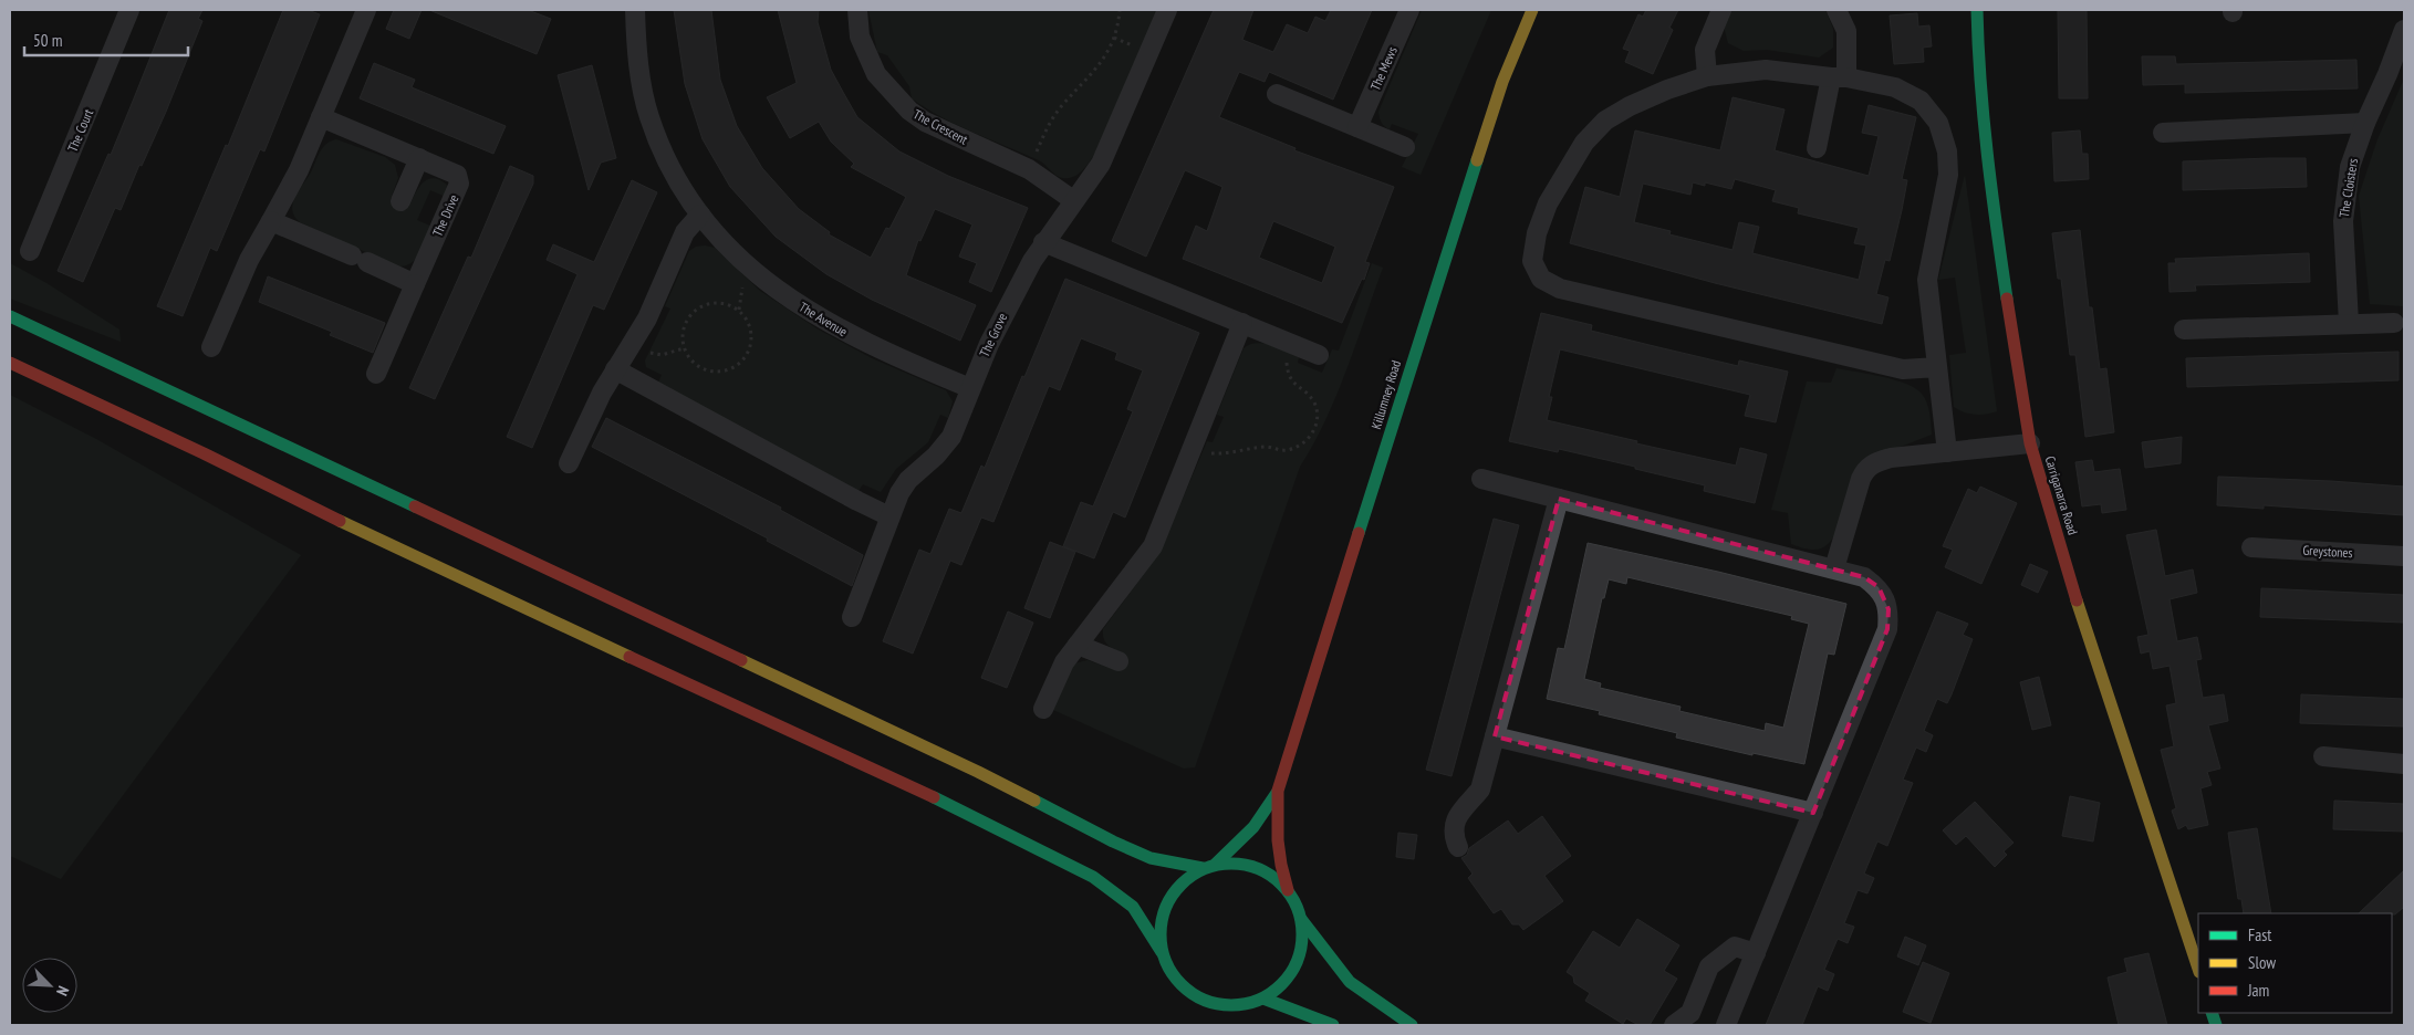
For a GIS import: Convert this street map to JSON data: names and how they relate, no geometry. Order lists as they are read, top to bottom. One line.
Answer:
{"streets":{"main road":["Killumney Road","Carriganarra Road"],"street":["The Mews","The Crescent","The Court","The Cloisters","The Drive","The Avenue","The Grove","Greystones"]},"crossings":[["The Avenue","The Grove"]],"legend":["Fast","Slow","Jam"],"scale_bar":"50 m","north":"bottom right"}
